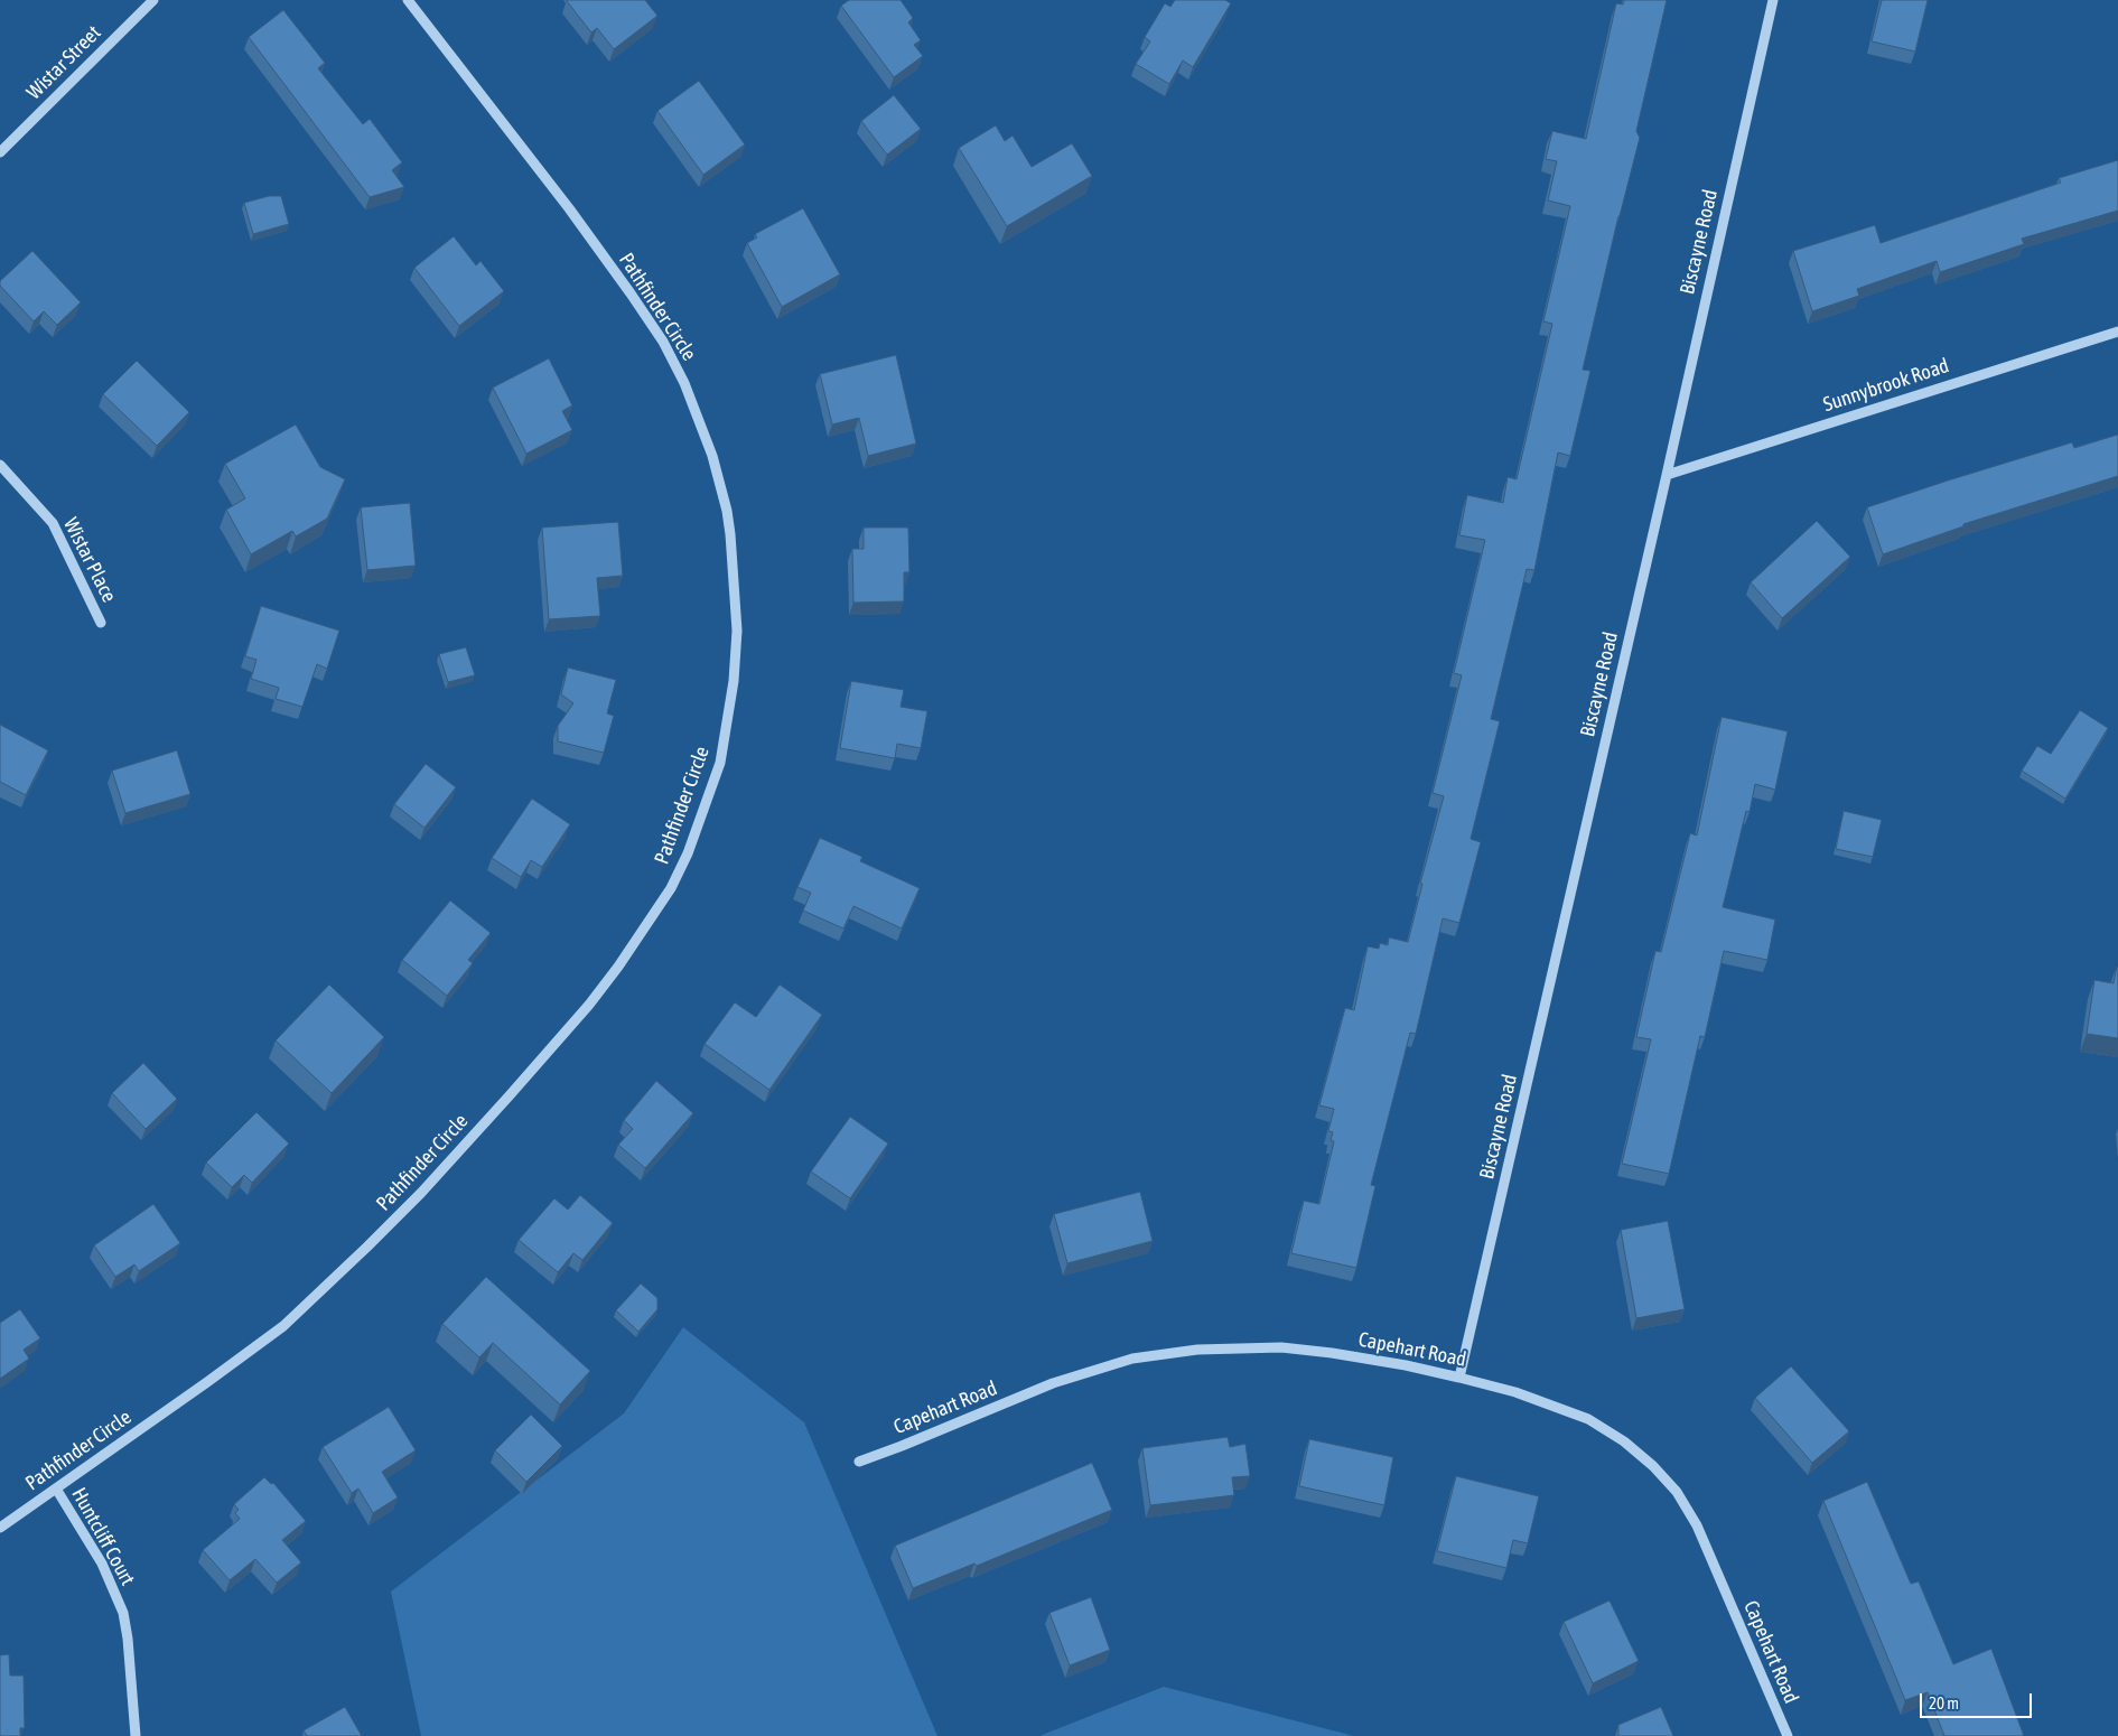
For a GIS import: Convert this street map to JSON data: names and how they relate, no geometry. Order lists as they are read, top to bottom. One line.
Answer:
{"streets":{"street":["Wistar Street","Biscayne Road","Pathfinder Circle","Sunnybrook Road","Wistar Place","Capehart Road","Huntcliff Court"]},"crossings":[["Biscayne Road","Sunnybrook Road"],["Biscayne Road","Capehart Road"],["Pathfinder Circle","Huntcliff Court"]],"scale_bar":"20 m"}
